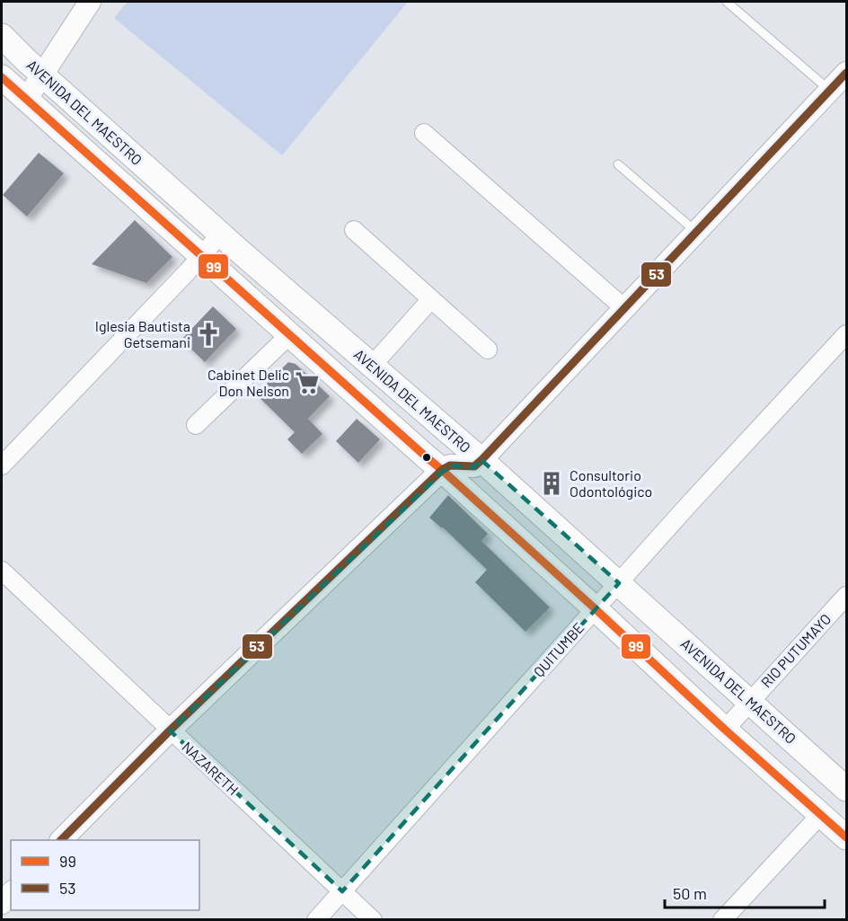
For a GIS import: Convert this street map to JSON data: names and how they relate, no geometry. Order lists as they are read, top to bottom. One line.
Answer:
{"streets":{"main road":["AVENIDA DEL MAESTRO"],"street":["QUITUMBE","RIO PUTUMAYO","NAZARETH"]},"crossings":[["AVENIDA DEL MAESTRO","QUITUMBE"],["AVENIDA DEL MAESTRO","RIO PUTUMAYO"],["QUITUMBE","NAZARETH"]],"places":{"church":["Iglesia Bautista Getsemani"],"supermarket":["Cabinet Delic Don Nelson"],"building":["Consultorio Odontológico"]},"lines":["transit line 53","transit line 99"],"legend":["99","53"],"scale_bar":"50 m"}
